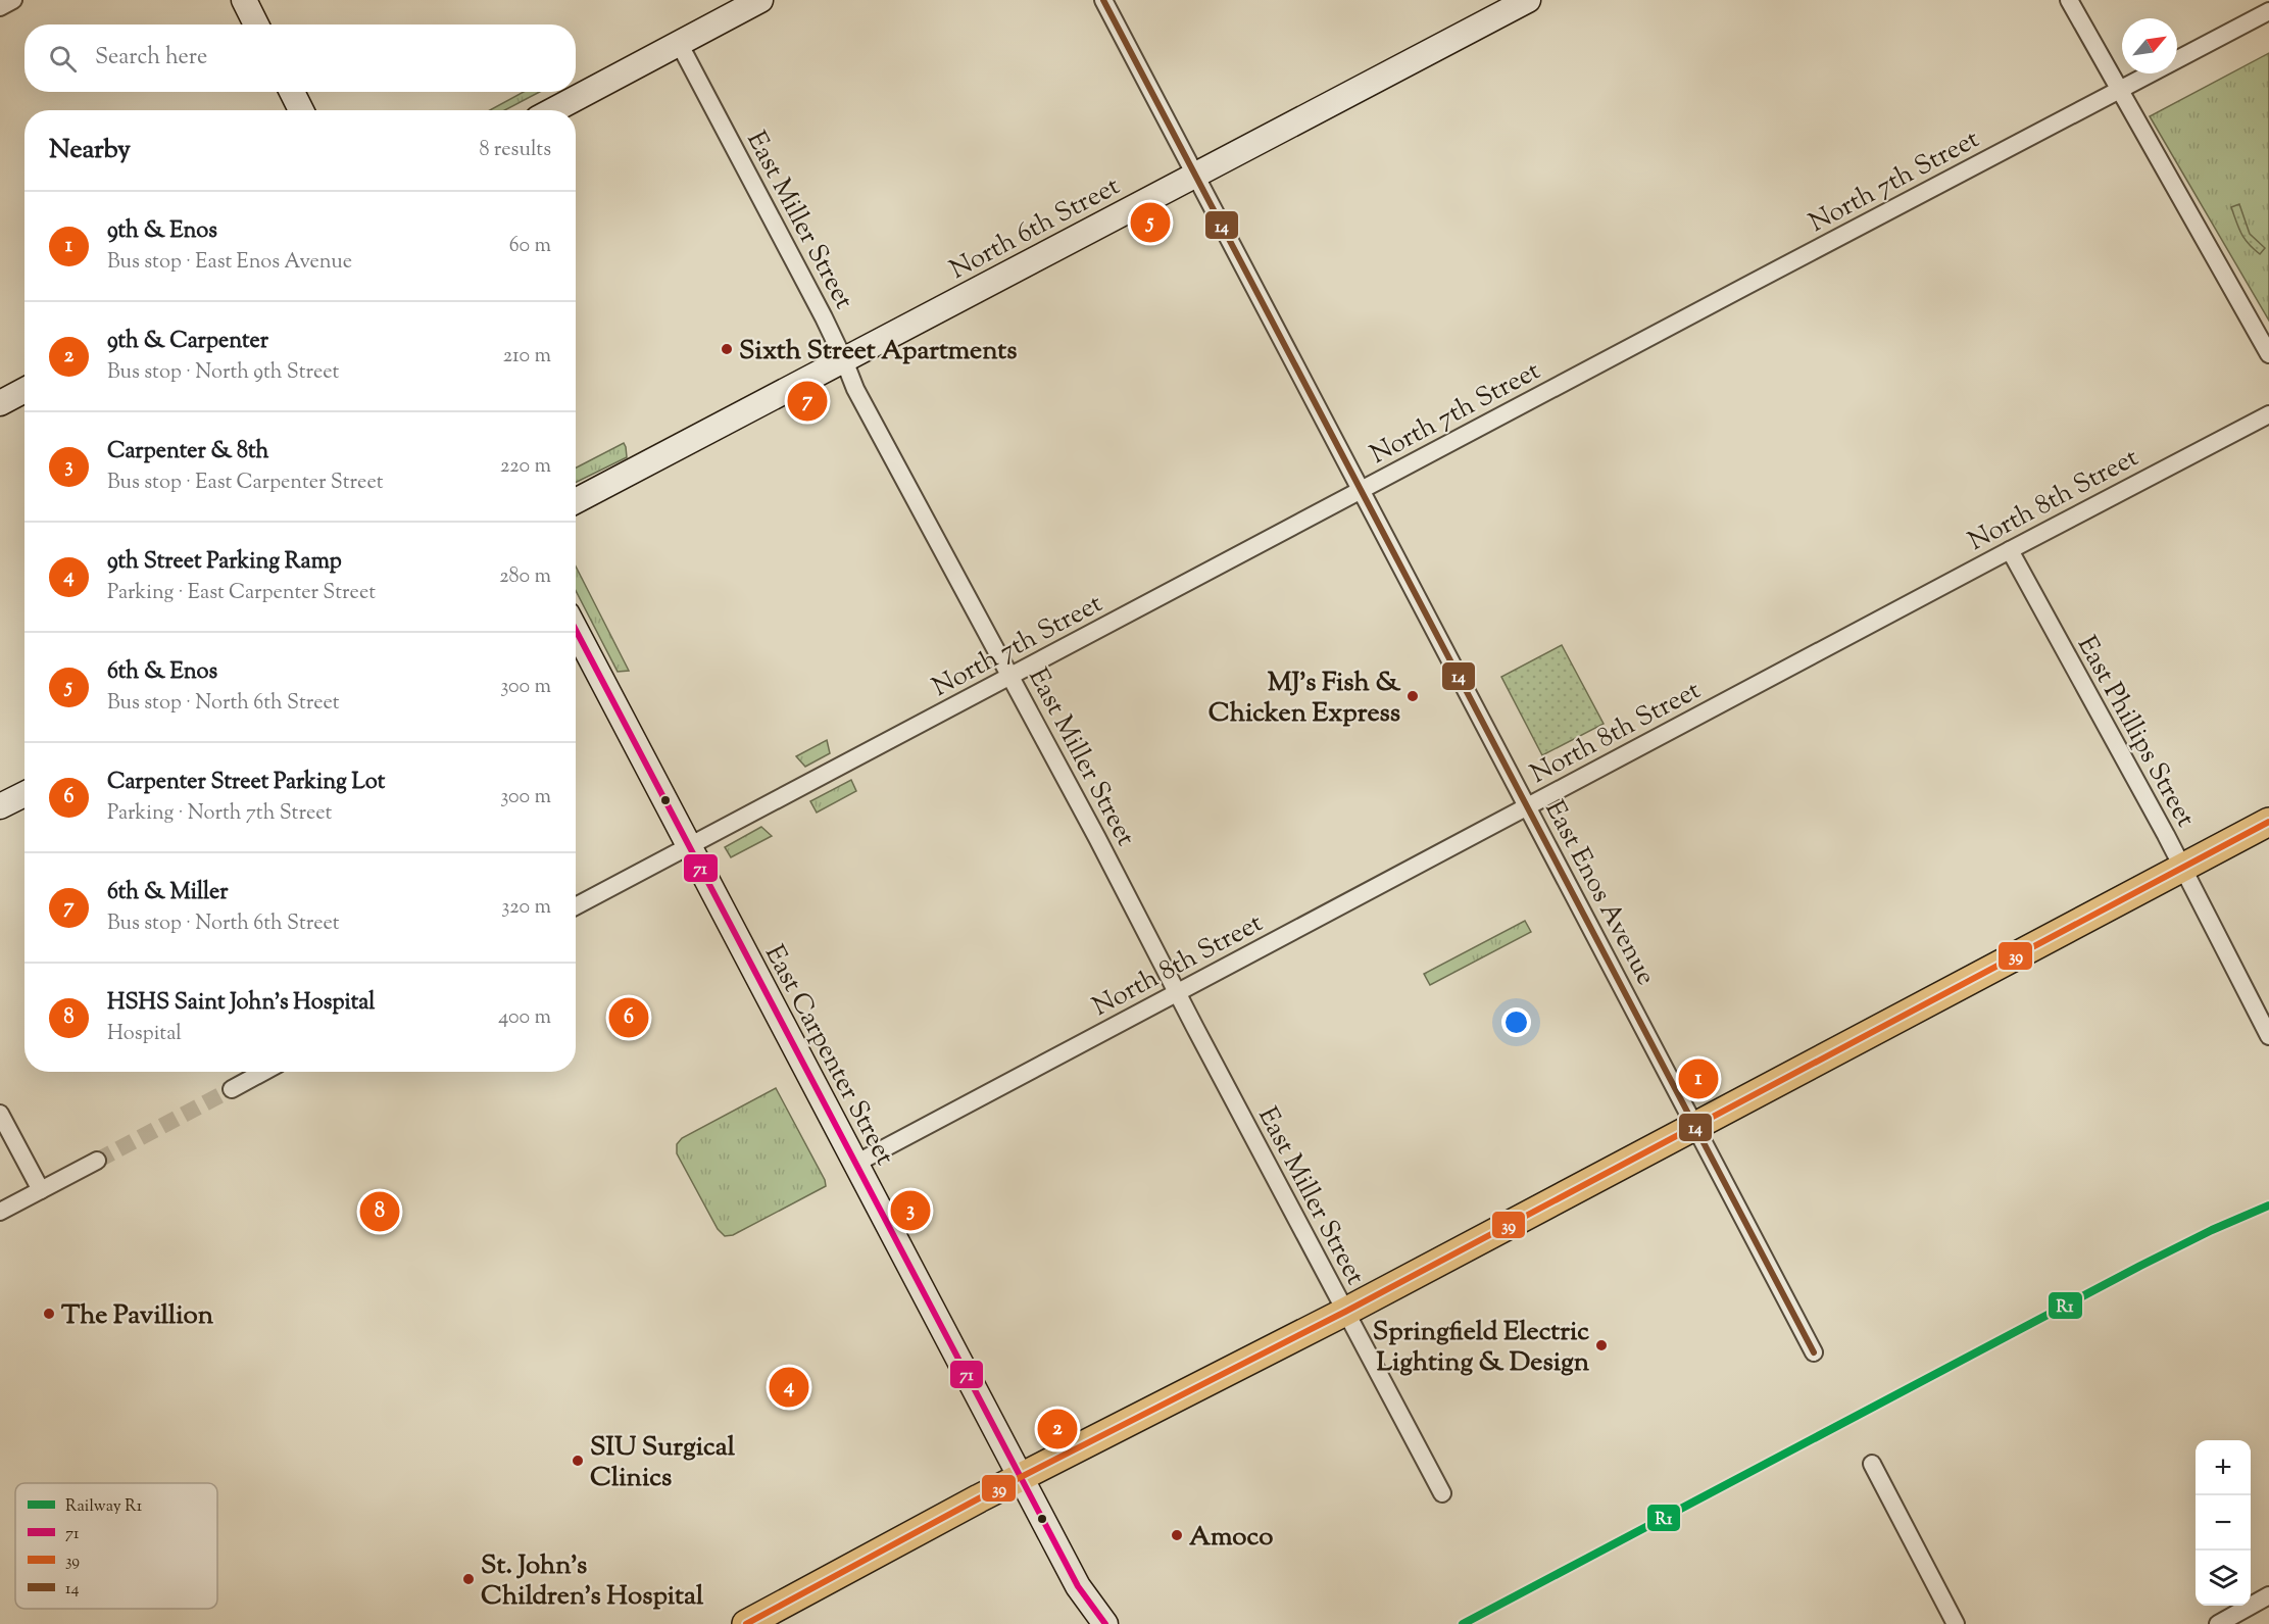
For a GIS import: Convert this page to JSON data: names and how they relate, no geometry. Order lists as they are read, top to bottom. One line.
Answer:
{"streets":{"main road":["North 6th Street","East Carpenter Street"],"street":["North 7th Street","East Miller Street","North 8th Street","East Phillips Street","East Enos Avenue"]},"crossings":[["North 7th Street","East Miller Street"],["North 7th Street","East Enos Avenue"],["North 7th Street","East Carpenter Street"],["East Miller Street","North 6th Street"],["East Miller Street","North 8th Street"],["North 6th Street","East Enos Avenue"],["North 8th Street","East Phillips Street"],["North 8th Street","East Enos Avenue"],["North 8th Street","East Carpenter Street"]],"places":["Sixth Street Apartments","MJ's Fish & Chicken Express","The Pavillion","Springfield Electric Lighting & Design","SIU Surgical Clinics","Amoco","St. John's Children's Hospital"],"lines":["transit line 14","transit line 71","transit line 39","rail line R1"],"legend":["Railway R1","71","39","14"],"north":"top right","page":{"search":"Search here","heading":["Nearby","8 results"],"list":[{"mark":"1","name":"9th & Enos","note":"Bus stop · East Enos Avenue","value":"60 m"},{"mark":"2","name":"9th & Carpenter","note":"Bus stop · North 9th Street","value":"210 m"},{"mark":"3","name":"Carpenter & 8th","note":"Bus stop · East Carpenter Street","value":"220 m"},{"mark":"4","name":"9th Street Parking Ramp","note":"Parking · East Carpenter Street","value":"280 m"},{"mark":"5","name":"6th & Enos","note":"Bus stop · North 6th Street","value":"300 m"},{"mark":"6","name":"Carpenter Street Parking Lot","note":"Parking · North 7th Street","value":"300 m"},{"mark":"7","name":"6th & Miller","note":"Bus stop · North 6th Street","value":"320 m"},{"mark":"8","name":"HSHS Saint John's Hospital","note":"Hospital","value":"400 m"}],"pins":["5","7","6","1","3","8","4","2"],"map_buttons":["+","−"]}}
